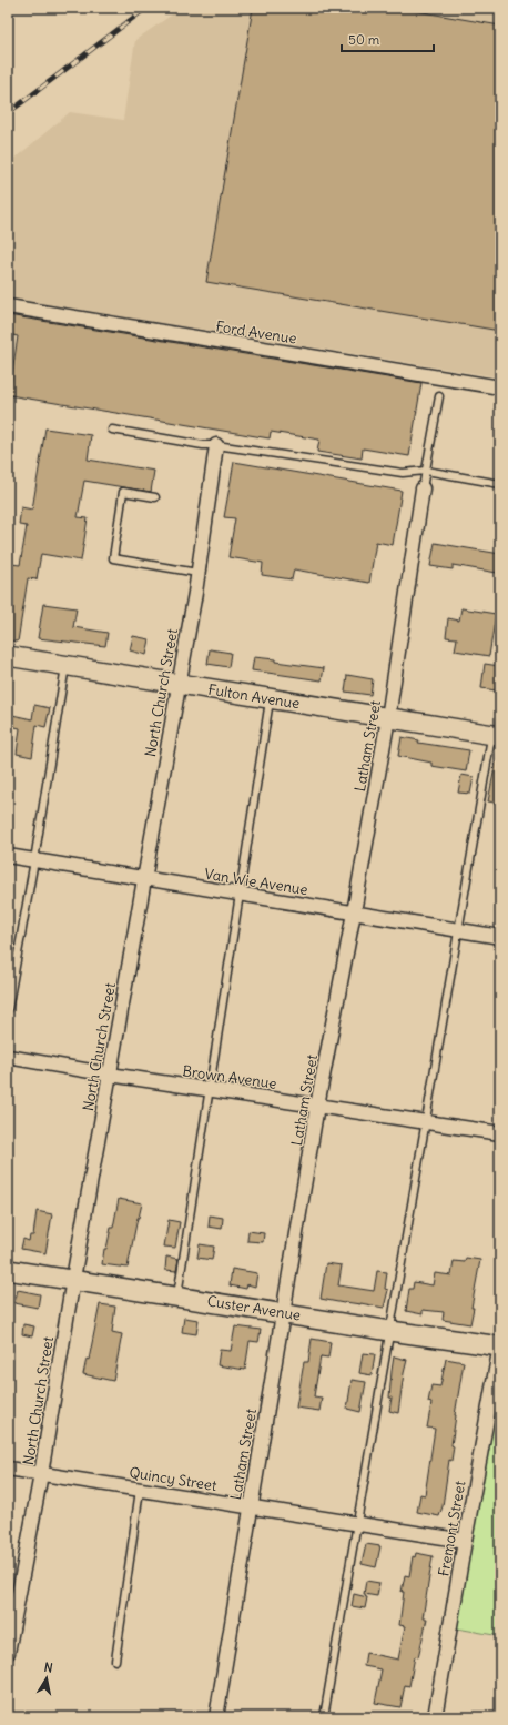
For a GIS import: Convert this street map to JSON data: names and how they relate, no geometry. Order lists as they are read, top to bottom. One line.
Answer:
{"streets":{"street":["Ford Avenue","North Church Street","Fulton Avenue","Latham Street","Van Wie Avenue","Brown Avenue","Custer Avenue","Quincy Street","Fremont Street"]},"crossings":[["North Church Street","Fulton Avenue"],["North Church Street","Van Wie Avenue"],["North Church Street","Brown Avenue"],["North Church Street","Custer Avenue"],["North Church Street","Quincy Street"],["Fulton Avenue","Latham Street"],["Latham Street","Van Wie Avenue"],["Latham Street","Brown Avenue"],["Latham Street","Custer Avenue"],["Latham Street","Quincy Street"],["Custer Avenue","Fremont Street"],["Quincy Street","Fremont Street"]],"scale_bar":"50 m","north":"top"}
